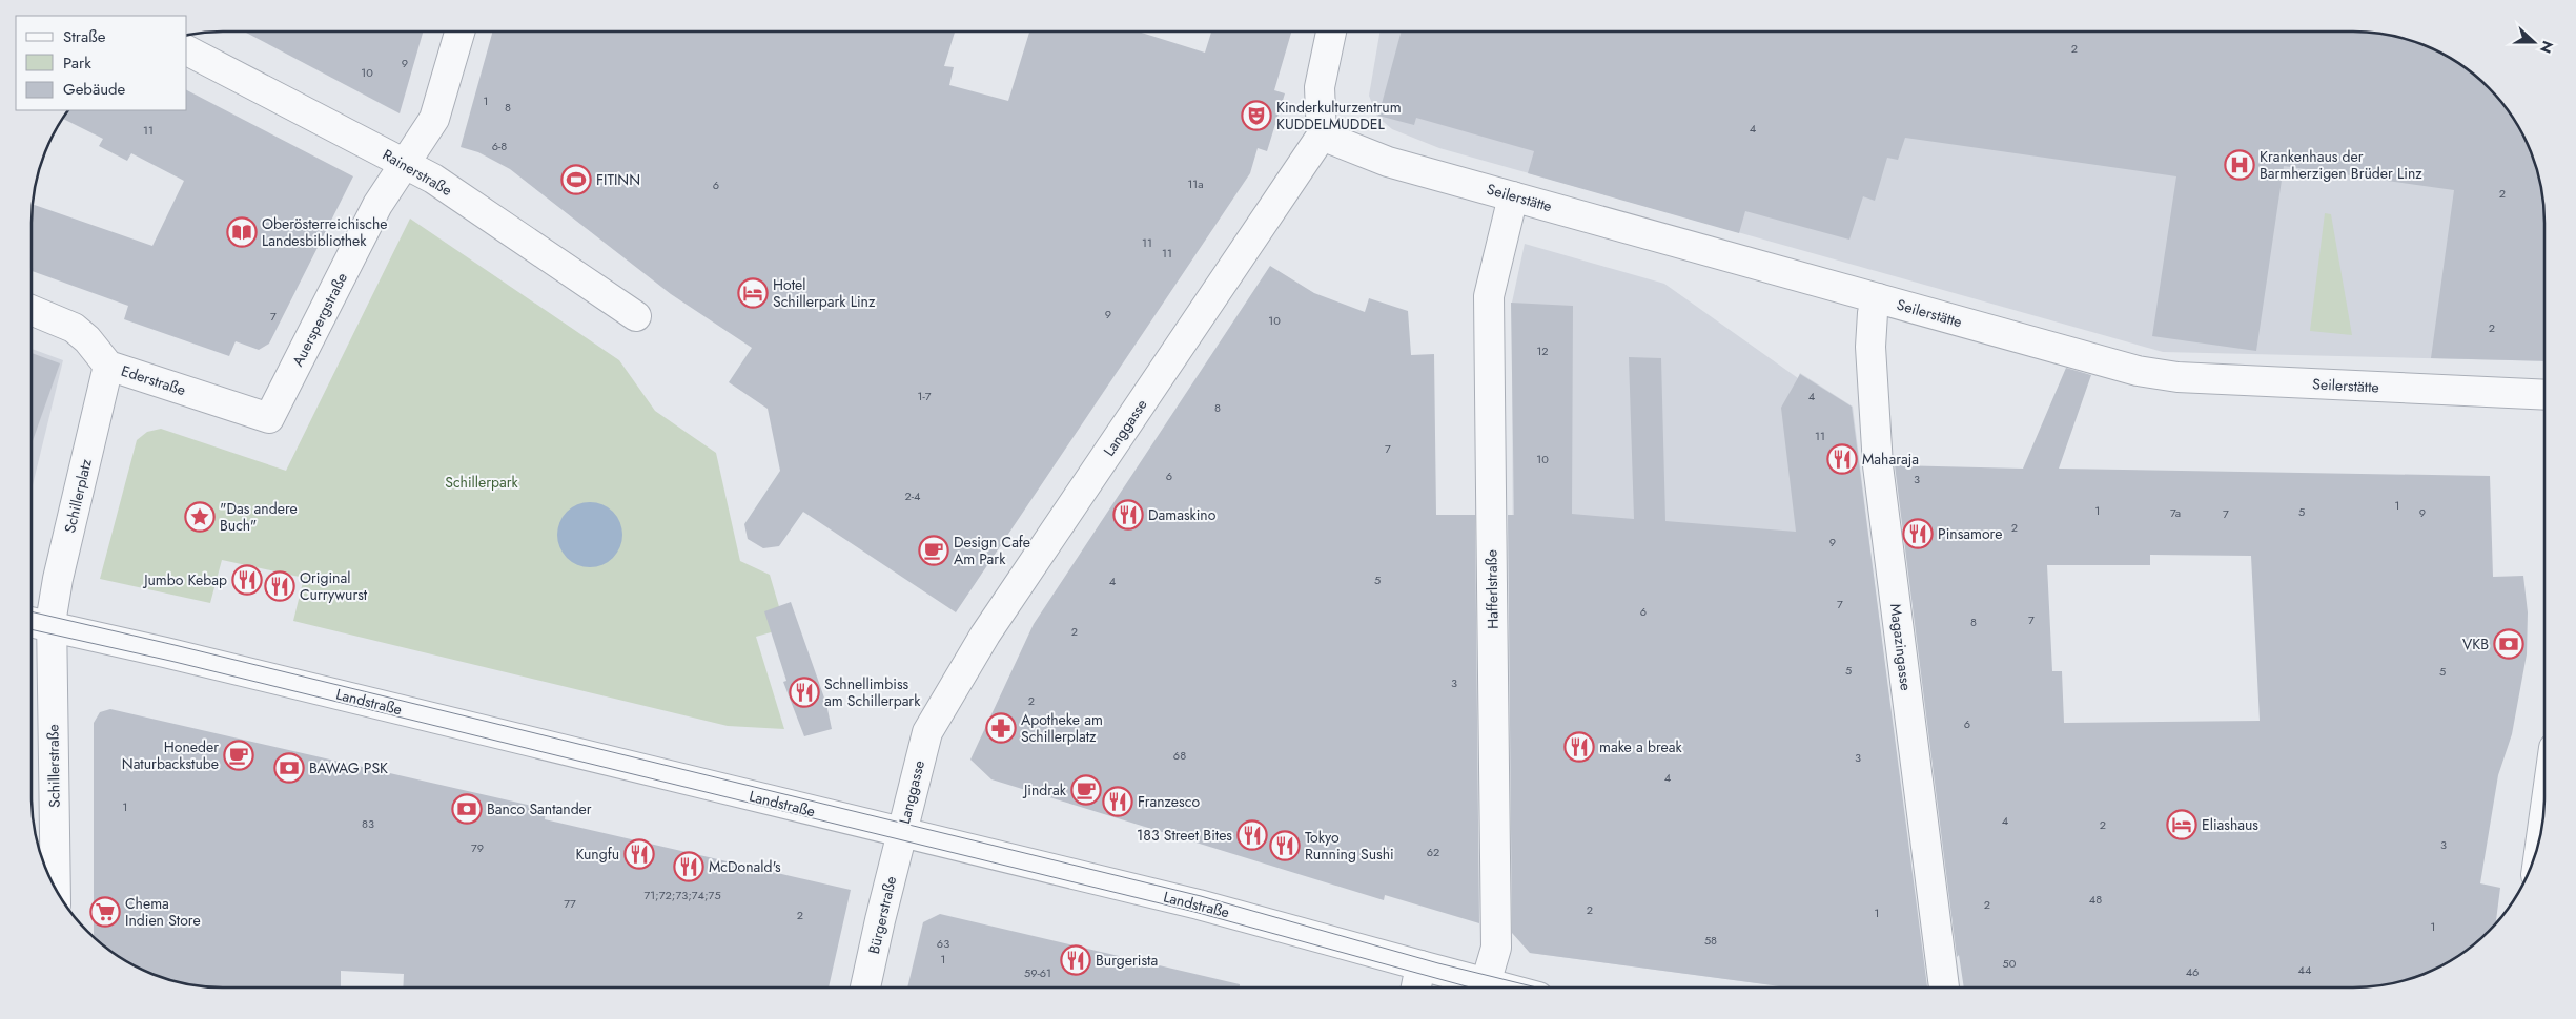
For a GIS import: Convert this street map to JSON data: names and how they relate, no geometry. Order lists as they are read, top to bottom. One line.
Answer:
{"streets":{"street":["Rainerstraße","Seilerstätte","Auerspergstraße","Ederstraße","Langgasse","Schillerplatz","Hafferlstraße","Magazingasse","Landstraße","Schillerstraße","Bürgerstraße"]},"crossings":[["Rainerstraße","Auerspergstraße"],["Seilerstätte","Langgasse"],["Seilerstätte","Hafferlstraße"],["Seilerstätte","Magazingasse"],["Auerspergstraße","Ederstraße"],["Ederstraße","Schillerplatz"],["Langgasse","Landstraße"],["Langgasse","Bürgerstraße"],["Schillerplatz","Landstraße"],["Schillerplatz","Schillerstraße"],["Hafferlstraße","Landstraße"],["Landstraße","Schillerstraße"],["Landstraße","Bürgerstraße"]],"parks":["Schillerpark"],"places":{"theatre":["Kinderkulturzentrum KUDDELMUDDEL"],"hospital":["Krankenhaus der Barmherzigen Brüder Linz"],"sports":["FITINN"],"library":["Oberösterreichische Landesbibliothek"],"hotel":["Hotel Schillerpark Linz","Eliashaus"],"restaurant":["Maharaja","Damaskino","Pinsamore","Jumbo Kebap","Original Currywurst","Schnellimbiss am Schillerpark","make a break","Franzesco","183 Street Bites","Tokyo Running Sushi","Kungfu","McDonald's","Burgerista"],"place":["\"Das andere Buch\""],"cafe":["Design Cafe Am Park","Honeder Naturbackstube","Jindrak"],"bank":["VKB","BAWAG PSK","Banco Santander"],"pharmacy":["Apotheke am Schillerplatz"],"supermarket":["Chema Indien Store"]},"house_numbers":["2","9","10","1","8","4","11","6-8","11a","6","2","11","11","9","7","10","2","12","1-7","4","8","11","7","10","6","3","2-4","1","1","5","7a","9","7","2","9","5","4","7","6","7","8","2","5","5","3","2","6","68","3","4","1","4","83","2","3","79","62","71;72;73;74;75","48","77","2","2","1","2","1","58","63","1","50","44","46","59-61"],"legend":["Straße","Park","Gebäude"],"north":"right"}
